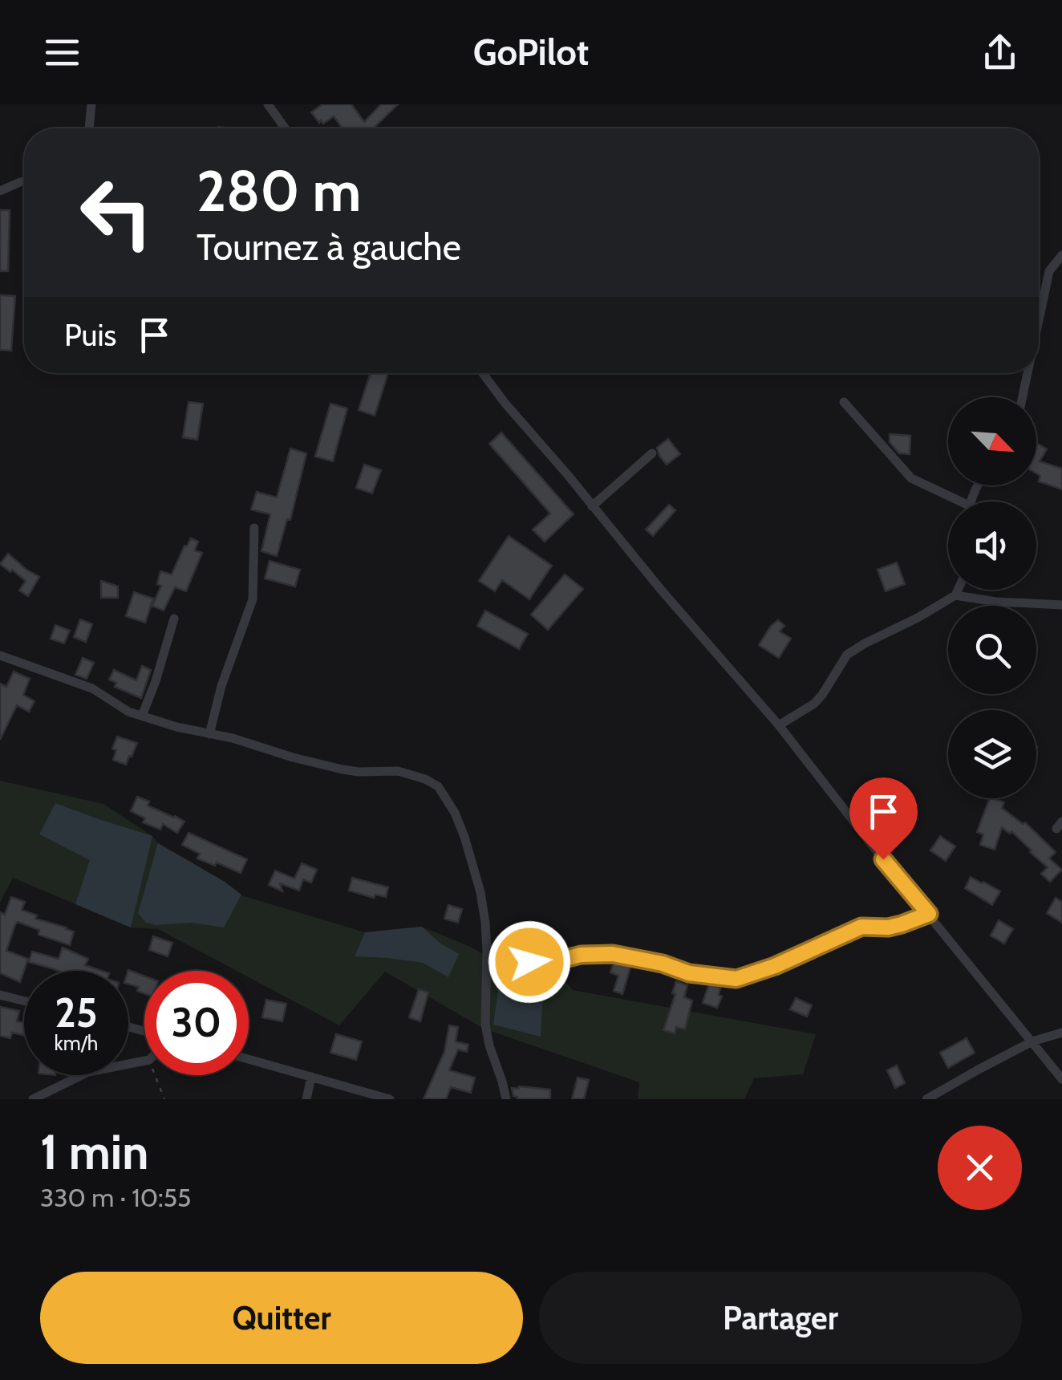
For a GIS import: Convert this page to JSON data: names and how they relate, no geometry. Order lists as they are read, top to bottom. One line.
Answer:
{"north":"bottom right","page":{"header":"GoPilot","turn":["280 m","Tournez à gauche"],"then":"Puis","speed":"25 km/h","limit":"30","heading":["1 min","330 m · 10:55"],"buttons":["Quitter","Partager"]}}
